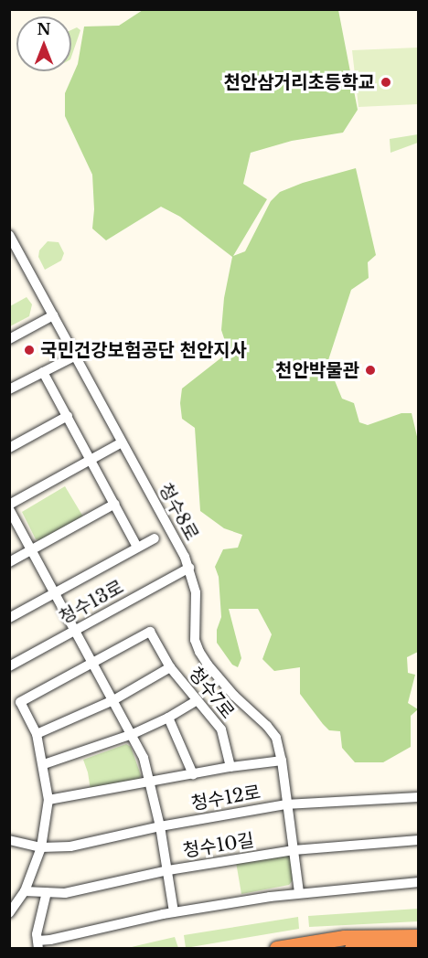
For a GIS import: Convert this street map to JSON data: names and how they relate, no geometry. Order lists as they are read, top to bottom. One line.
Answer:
{"streets":{"street":["청수8로","청수13로","청수7로","청수12로","청수10길"]},"crossings":[["청수8로","청수13로"],["청수8로","청수12로"],["청수8로","청수10길"]],"places":["천안삼거리초등학교","국민건강보험공단 천안지사","천안박물관"],"north":"top"}
